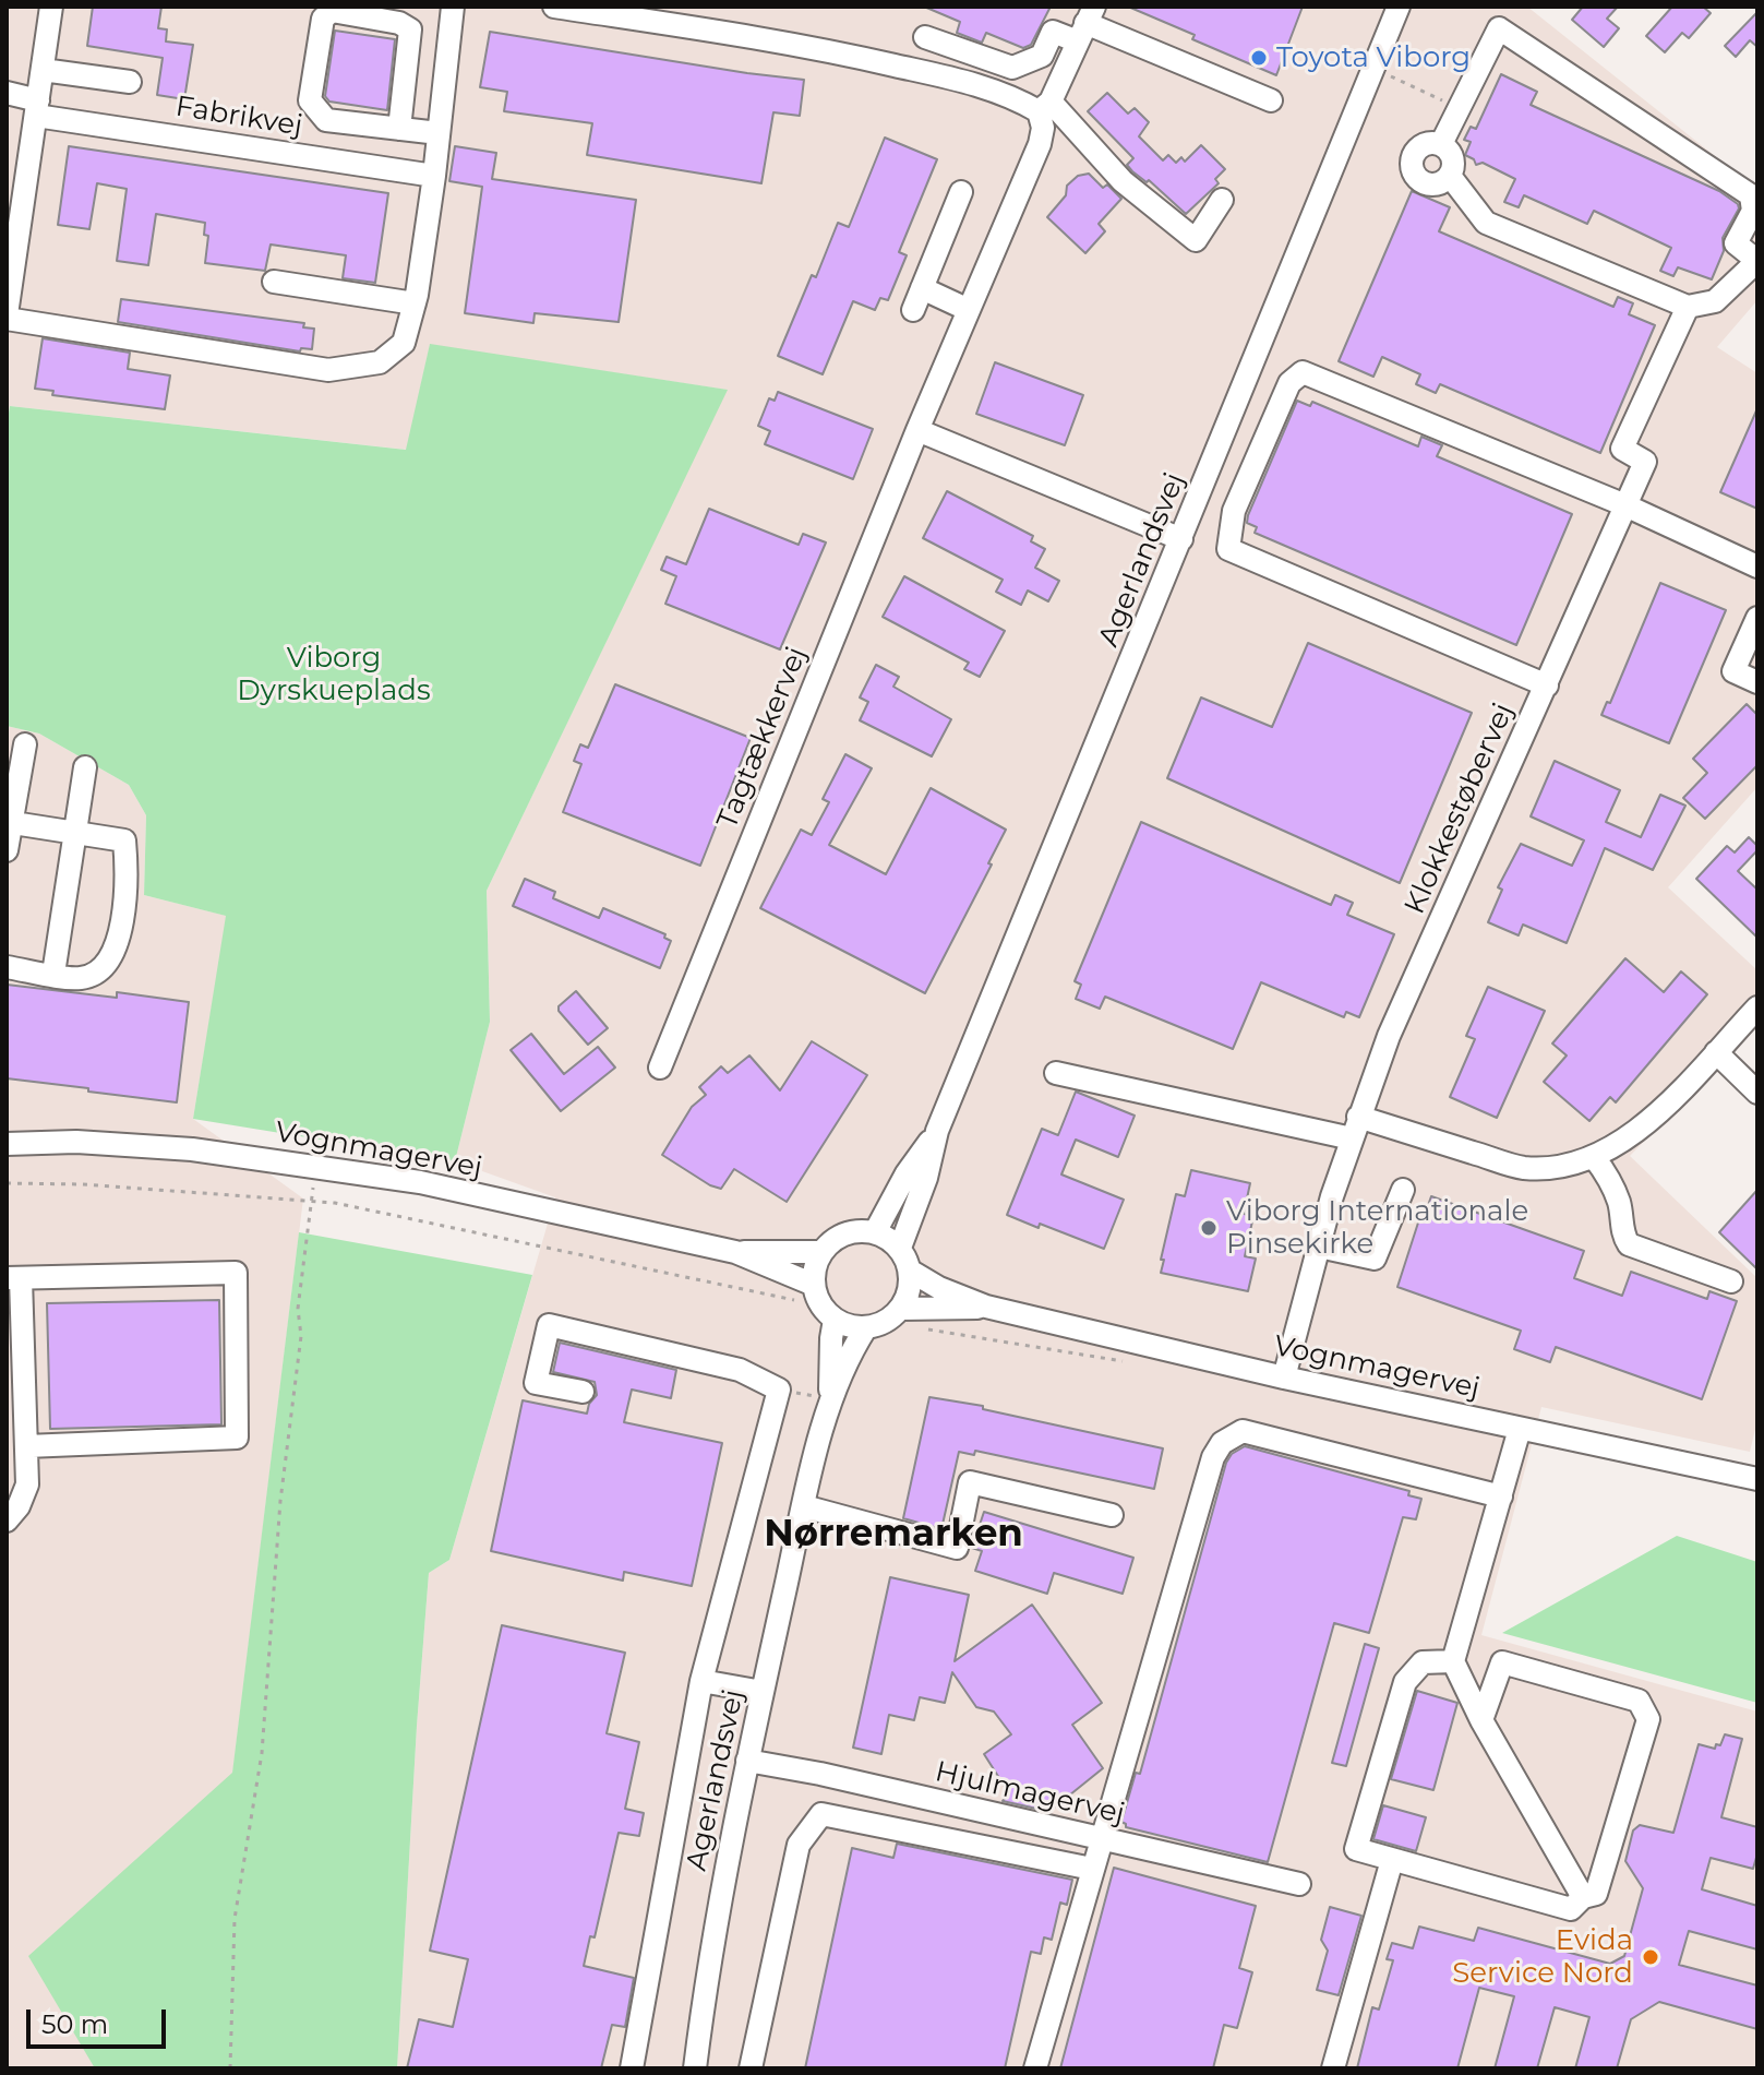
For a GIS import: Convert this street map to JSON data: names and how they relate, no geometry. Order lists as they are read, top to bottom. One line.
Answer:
{"streets":{"street":["Fabrikvej","Agerlandsvej","Tagtækkervej","Klokkestøbervej","Vognmagervej","Hjulmagervej"]},"crossings":[["Agerlandsvej","Vognmagervej"],["Agerlandsvej","Hjulmagervej"],["Klokkestøbervej","Vognmagervej"]],"districts":["Nørremarken"],"parks":["Viborg Dyrskueplads"],"places":["Toyota Viborg","Viborg Internationale Pinsekirke","Evida Service Nord"],"scale_bar":"50 m"}
